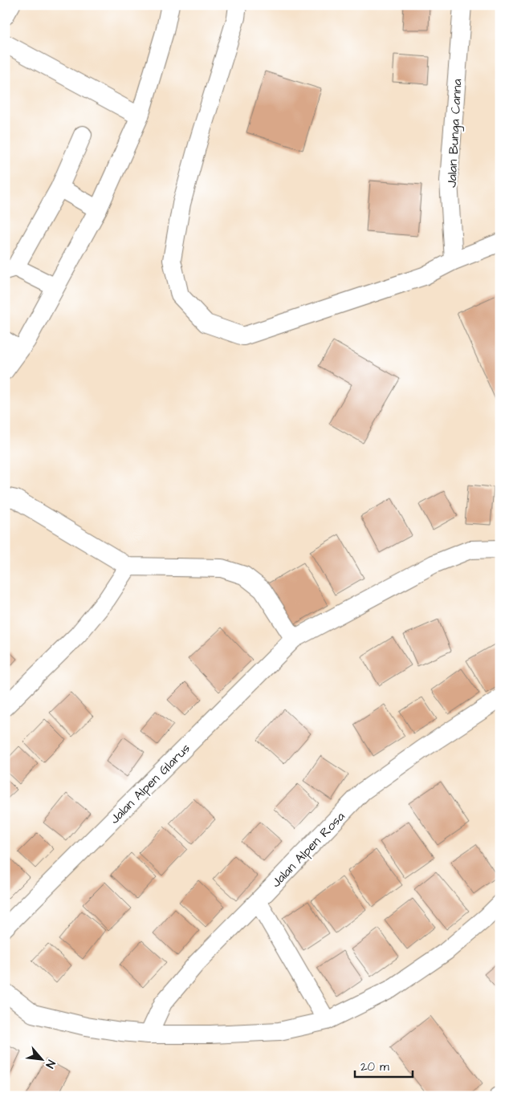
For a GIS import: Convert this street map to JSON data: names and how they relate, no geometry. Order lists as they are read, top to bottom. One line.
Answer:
{"streets":{"street":["Jalan Bunga Canna","Jalan Alpen Glarus","Jalan Alpen Rosa"]},"scale_bar":"20 m","north":"bottom right"}
